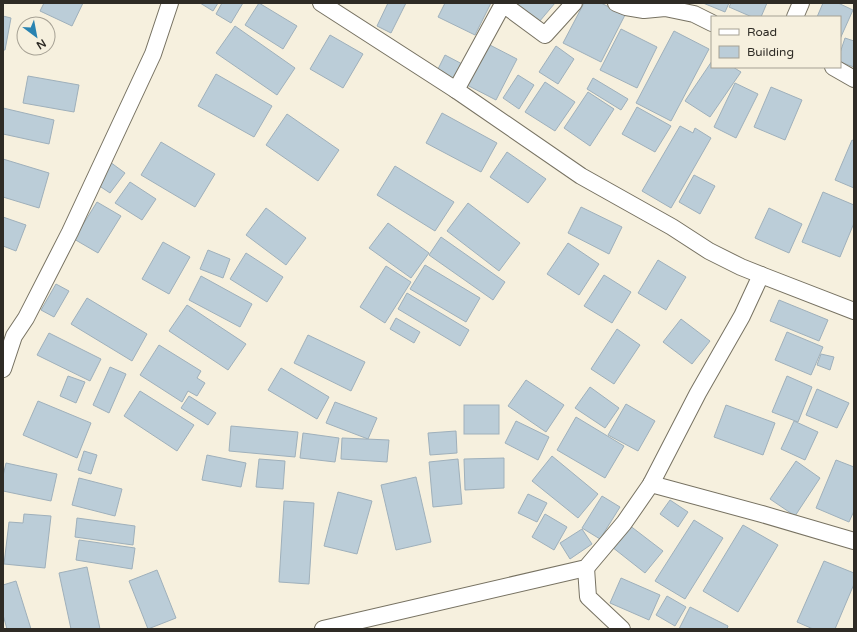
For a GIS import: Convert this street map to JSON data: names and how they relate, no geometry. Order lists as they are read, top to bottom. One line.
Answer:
{"legend":["Road","Building"],"north":"bottom right"}
